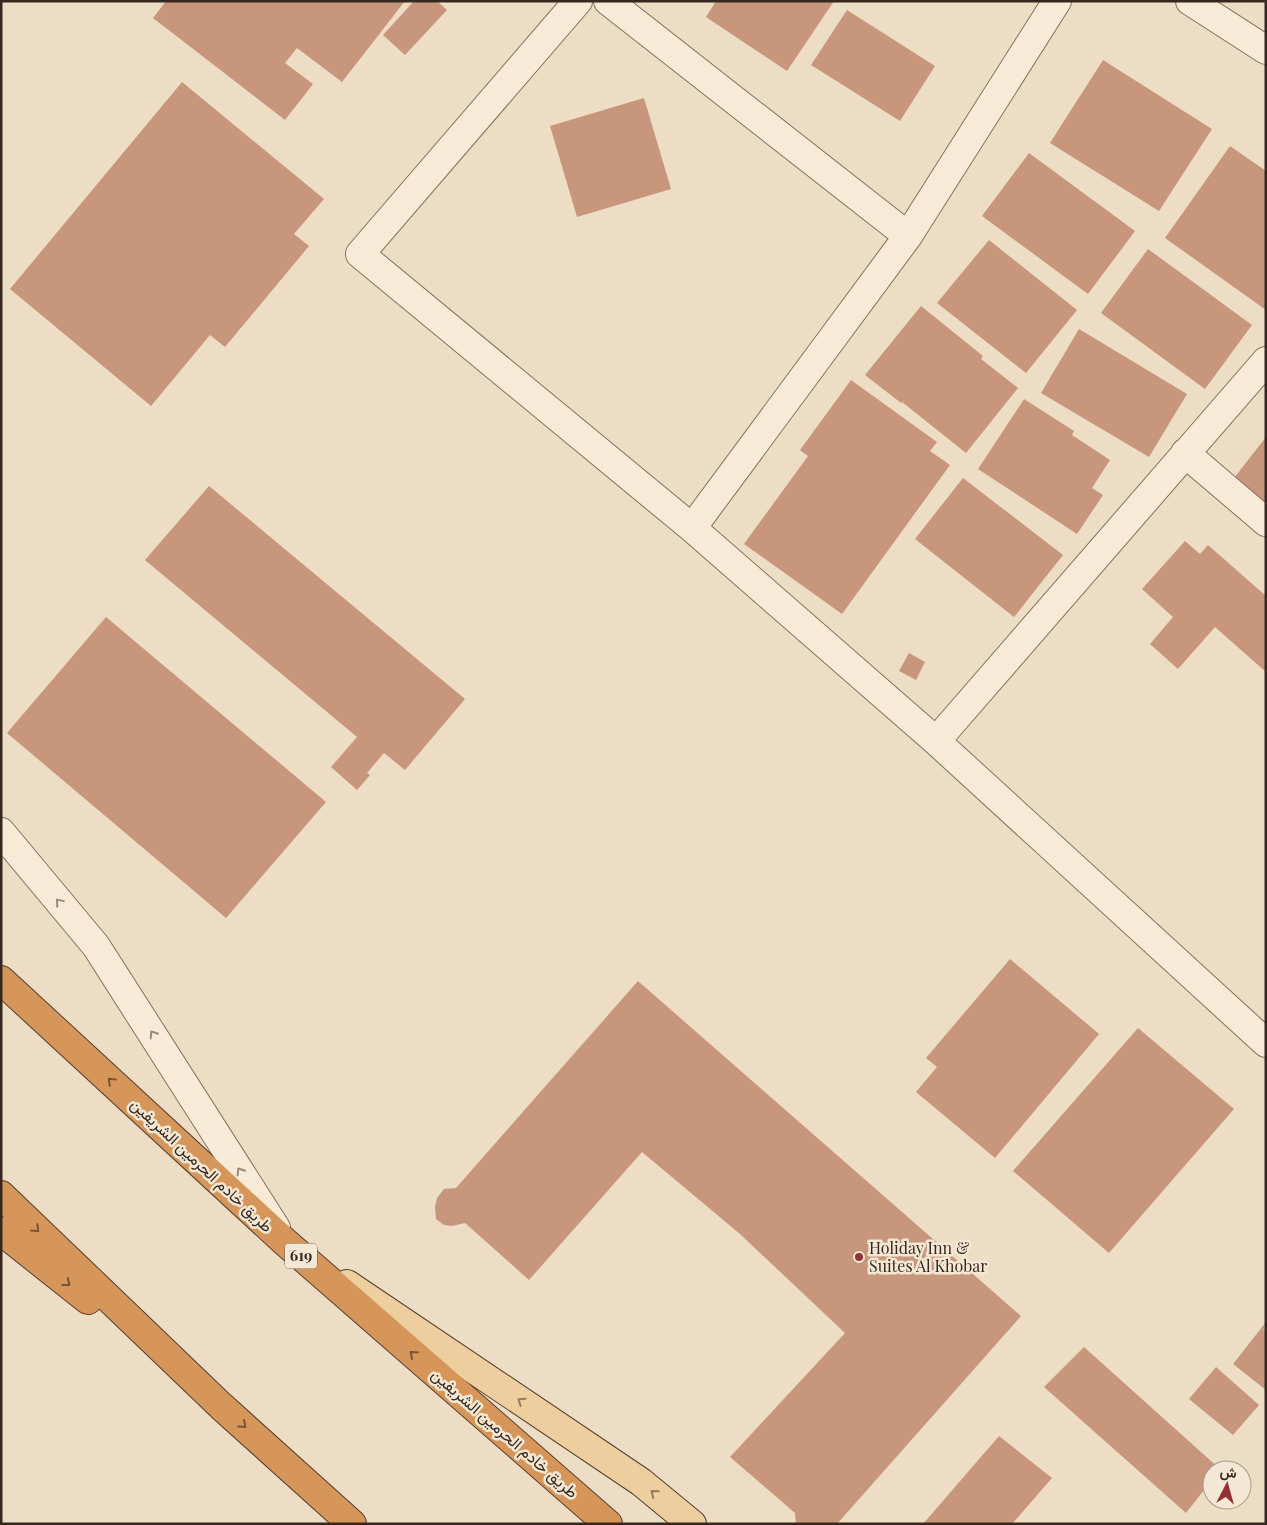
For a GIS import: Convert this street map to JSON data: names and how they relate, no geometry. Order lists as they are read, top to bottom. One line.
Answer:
{"streets":{"highway":["طريق خادم الحرمين الشريفين","619"]},"places":["Holiday Inn & Suites Al Khobar"],"north":"top"}
